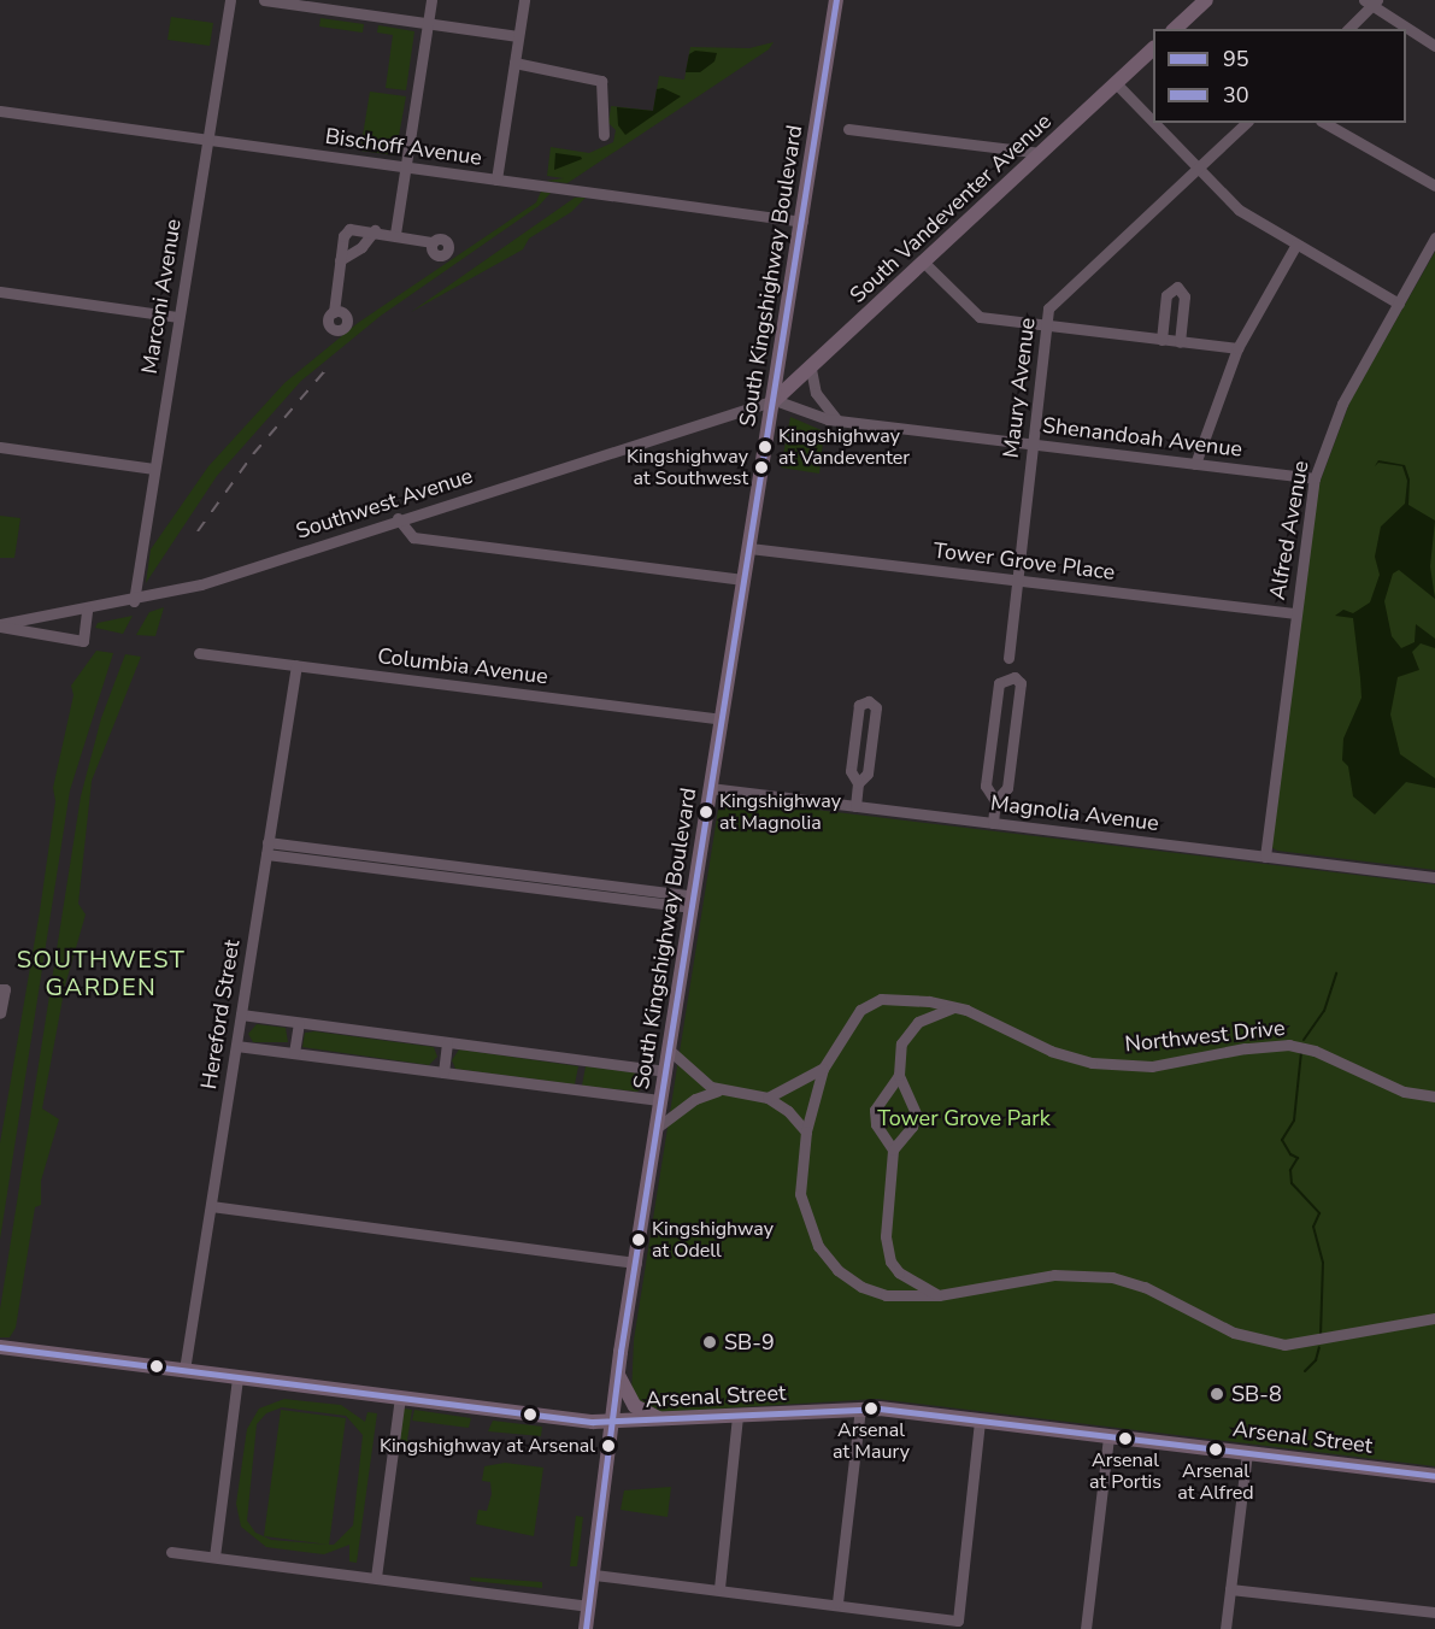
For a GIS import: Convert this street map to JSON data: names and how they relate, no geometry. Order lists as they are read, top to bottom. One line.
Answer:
{"streets":{"main road":["South Vandeventer Avenue","South Kingshighway Boulevard","Arsenal Street"],"street":["Bischoff Avenue","Marconi Avenue","Maury Avenue","Shenandoah Avenue","Southwest Avenue","Alfred Avenue","Tower Grove Place","Columbia Avenue","Magnolia Avenue","Hereford Street","Northwest Drive"]},"crossings":[["Bischoff Avenue","South Kingshighway Boulevard"],["Bischoff Avenue","Marconi Avenue"],["South Vandeventer Avenue","South Kingshighway Boulevard"],["South Vandeventer Avenue","Shenandoah Avenue"],["South Vandeventer Avenue","Southwest Avenue"],["South Kingshighway Boulevard","Shenandoah Avenue"],["South Kingshighway Boulevard","Southwest Avenue"],["South Kingshighway Boulevard","Tower Grove Place"],["South Kingshighway Boulevard","Columbia Avenue"],["South Kingshighway Boulevard","Magnolia Avenue"],["South Kingshighway Boulevard","Arsenal Street"],["Marconi Avenue","Southwest Avenue"],["Maury Avenue","Shenandoah Avenue"],["Maury Avenue","Tower Grove Place"],["Shenandoah Avenue","Southwest Avenue"],["Shenandoah Avenue","Alfred Avenue"],["Alfred Avenue","Tower Grove Place"],["Alfred Avenue","Magnolia Avenue"],["Columbia Avenue","Hereford Street"],["Hereford Street","Arsenal Street"]],"districts":["SOUTHWEST GARDEN"],"parks":["Tower Grove Park"],"places":["Kingshighway at Vandeventer","Kingshighway at Southwest","Kingshighway at Magnolia","Kingshighway at Odell","SB-9","SB-8","Arsenal at Maury","Arsenal at Portis","Kingshighway at Arsenal","Arsenal at Alfred"],"lines":["transit line 95","transit line 30"],"legend":["95","30"]}
